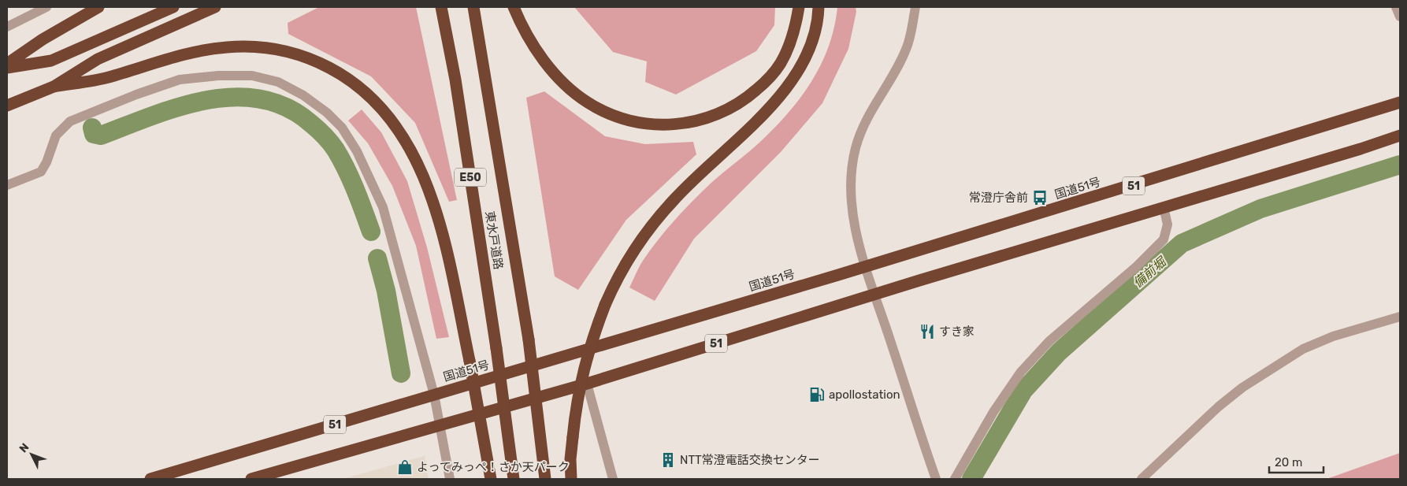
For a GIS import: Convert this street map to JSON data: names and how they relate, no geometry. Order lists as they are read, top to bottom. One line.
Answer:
{"streets":{"highway":["E50","51","国道51号","東水戸道路"]},"water":["備前堀"],"places":{"bus stop":["常澄庁舎前"],"restaurant":["すき家"],"fuel station":["apollostation"],"building":["NTT常澄電話交換センター"],"shop":["よってみっぺ！さか天パーク"]},"scale_bar":"20 m","north":"top left"}
